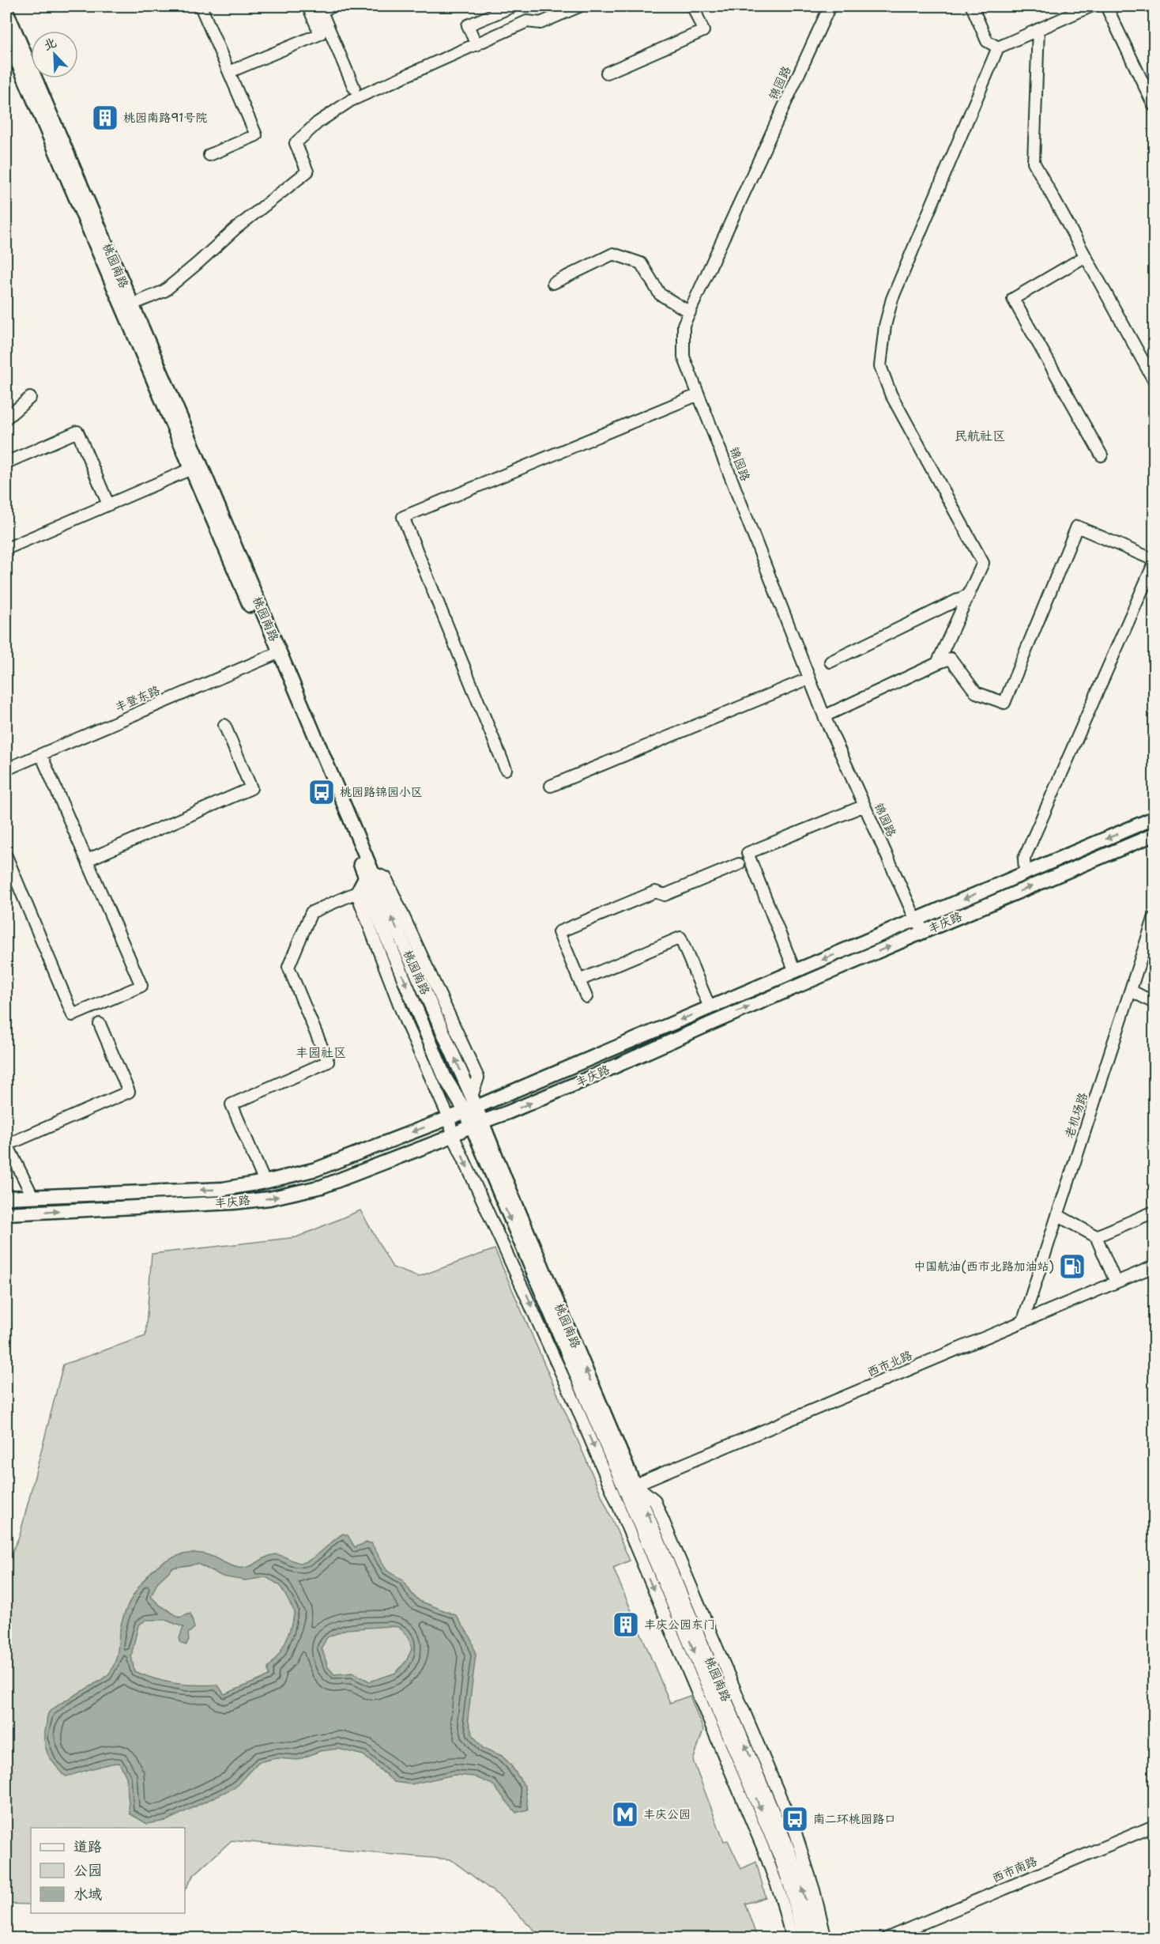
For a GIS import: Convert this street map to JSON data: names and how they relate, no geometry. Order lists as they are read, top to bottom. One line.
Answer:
{"streets":{"main road":["桃园南路","丰庆路"],"street":["锦园路","丰登东路","老机场路","西市北路","西市南路"]},"crossings":[["锦园路","丰庆路"],["桃园南路","丰登东路"],["桃园南路","丰庆路"],["桃园南路","西市北路"],["老机场路","西市北路"]],"districts":["民航社区","丰园社区"],"places":{"building":["桃园南路91号院","丰庆公园东门"],"bus stop":["桃园路锦园小区","南二环桃园路口"],"fuel station":["中国航油(西市北路加油站)"],"metro station":["丰庆公园"]},"legend":["道路","公园","水域"],"north":"top left"}
